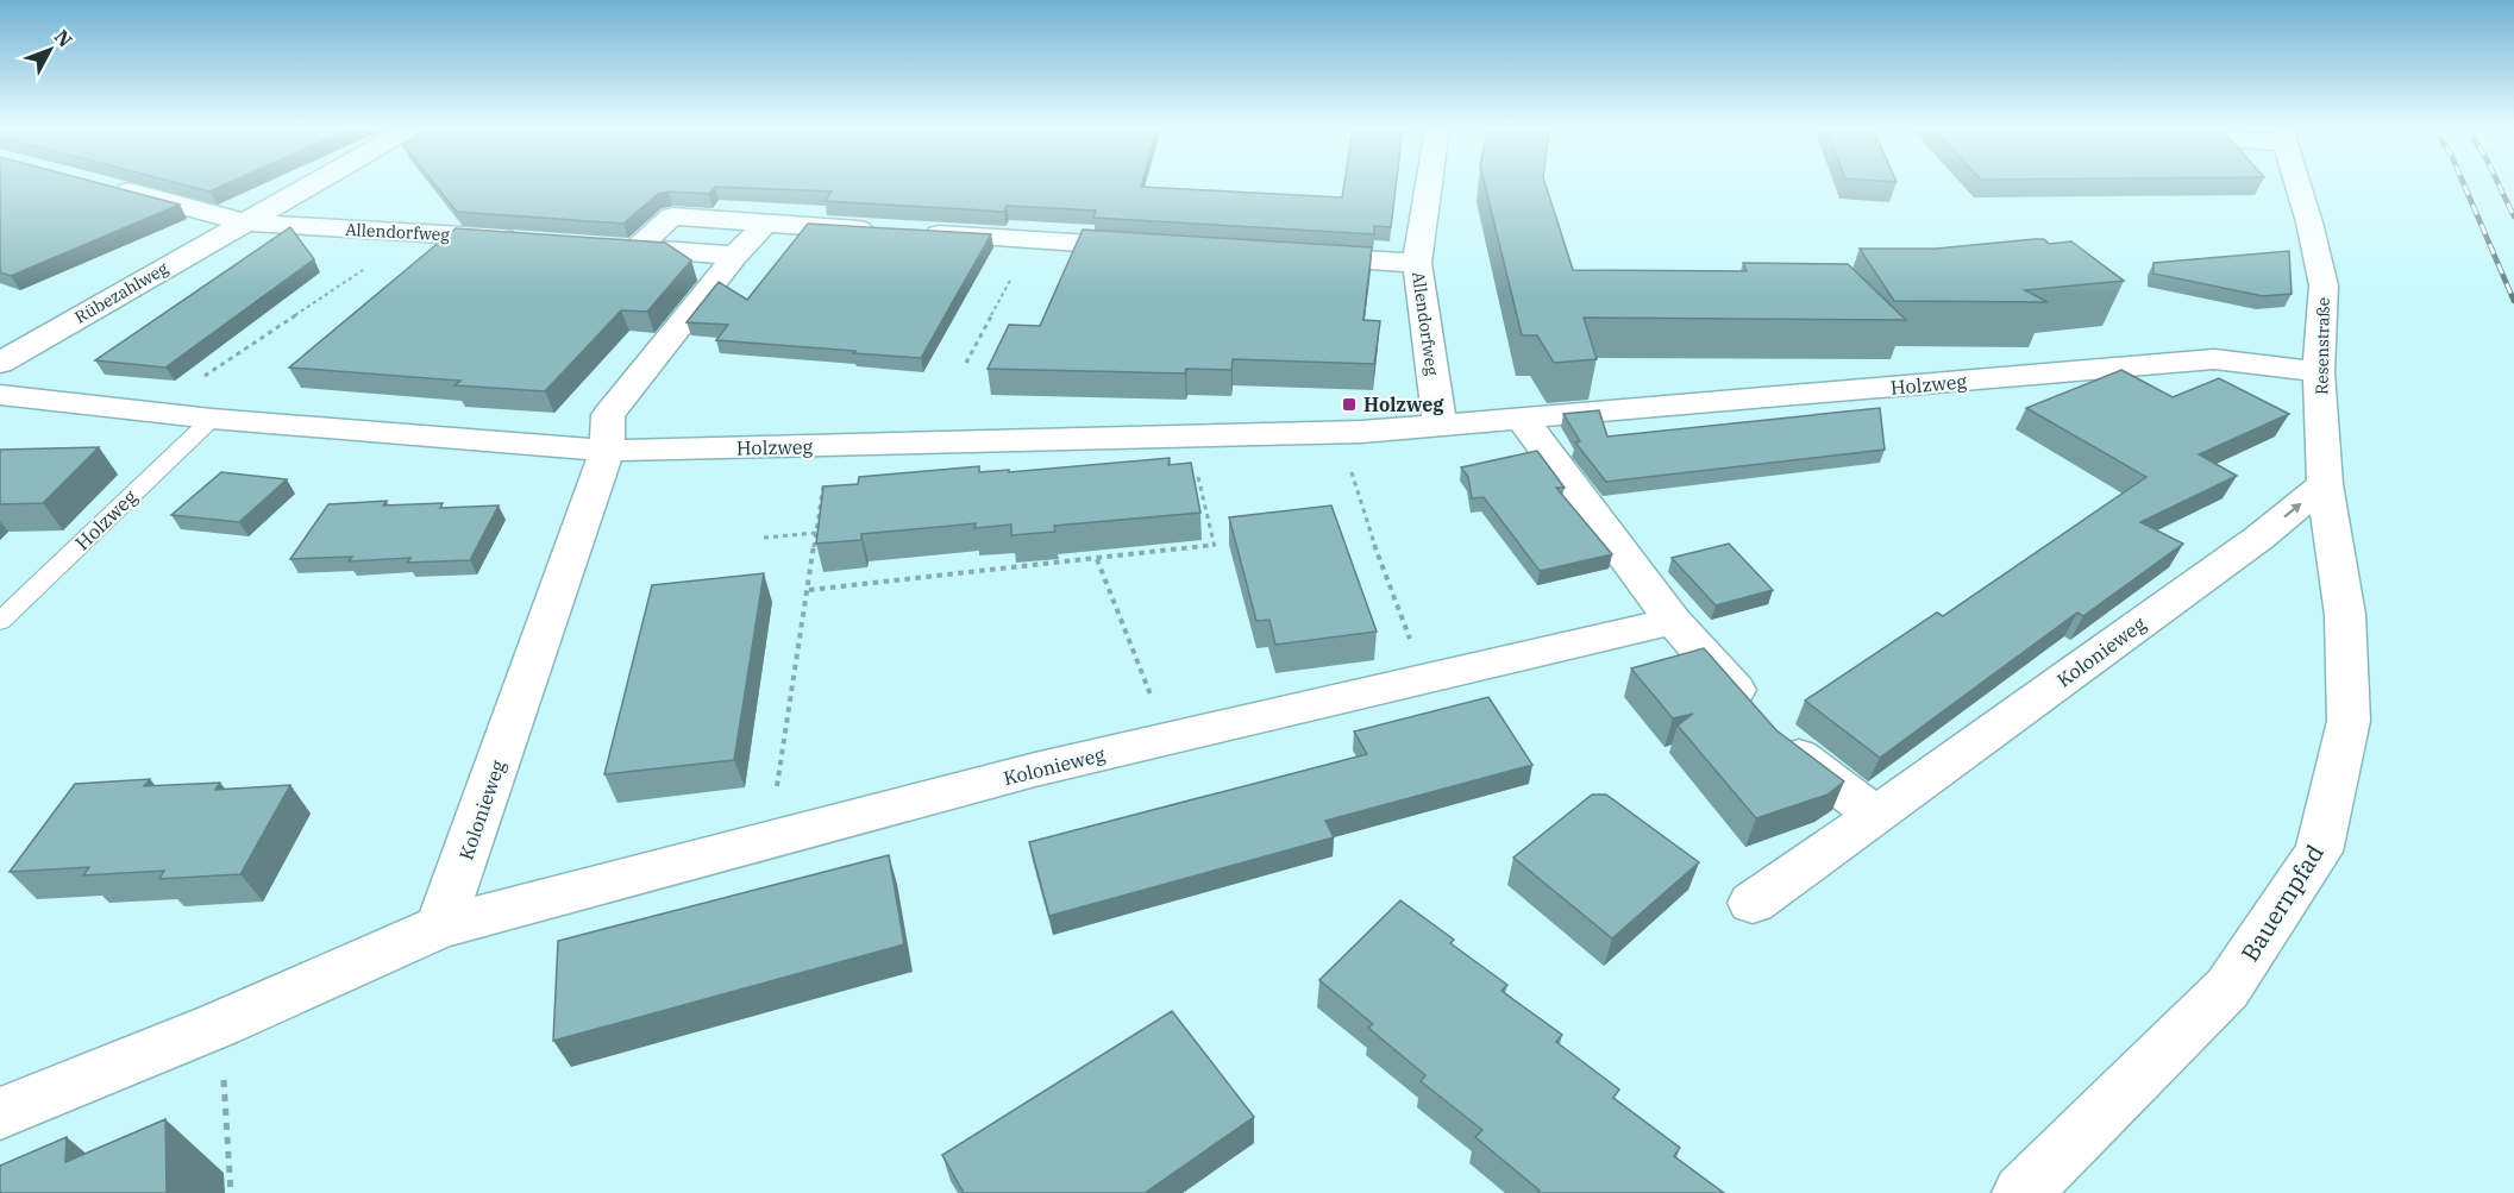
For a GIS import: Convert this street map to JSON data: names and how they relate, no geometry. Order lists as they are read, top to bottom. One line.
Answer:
{"streets":{"street":["Allendorfweg","Rübezahlweg","Resenstraße","Holzweg","Kolonieweg","Bauernpfad"]},"crossings":[["Allendorfweg","Rübezahlweg"],["Allendorfweg","Holzweg"],["Resenstraße","Holzweg"],["Resenstraße","Kolonieweg"],["Resenstraße","Bauernpfad"],["Holzweg","Kolonieweg"],["Kolonieweg","Bauernpfad"]],"places":{"transit":["Holzweg"]},"north":"top right"}
